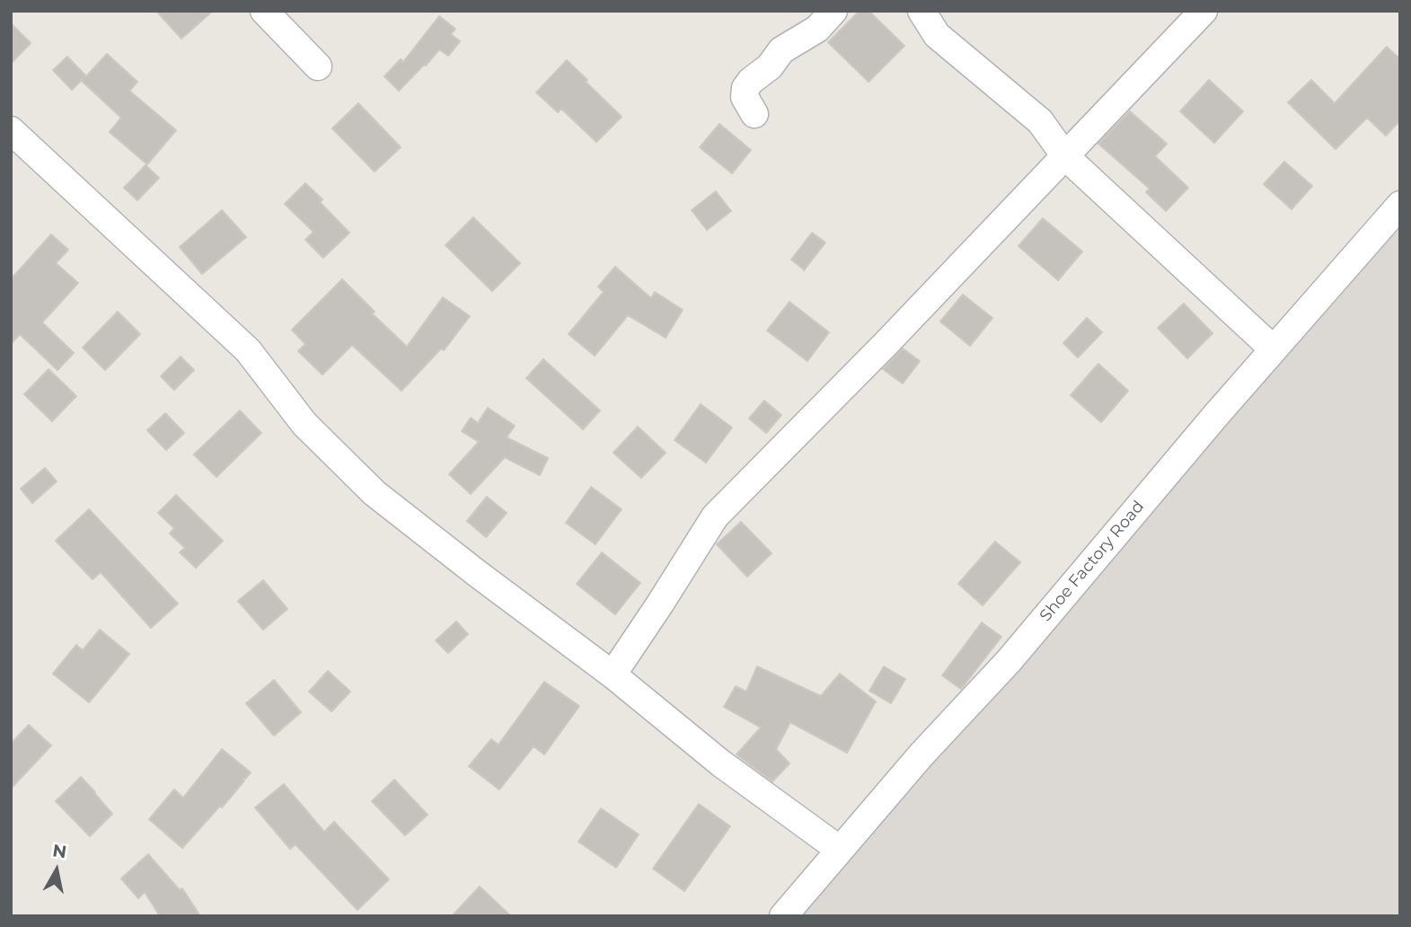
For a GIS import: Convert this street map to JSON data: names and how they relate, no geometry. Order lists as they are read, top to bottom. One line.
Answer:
{"streets":{"street":["Shoe Factory Road"]},"north":"top"}
